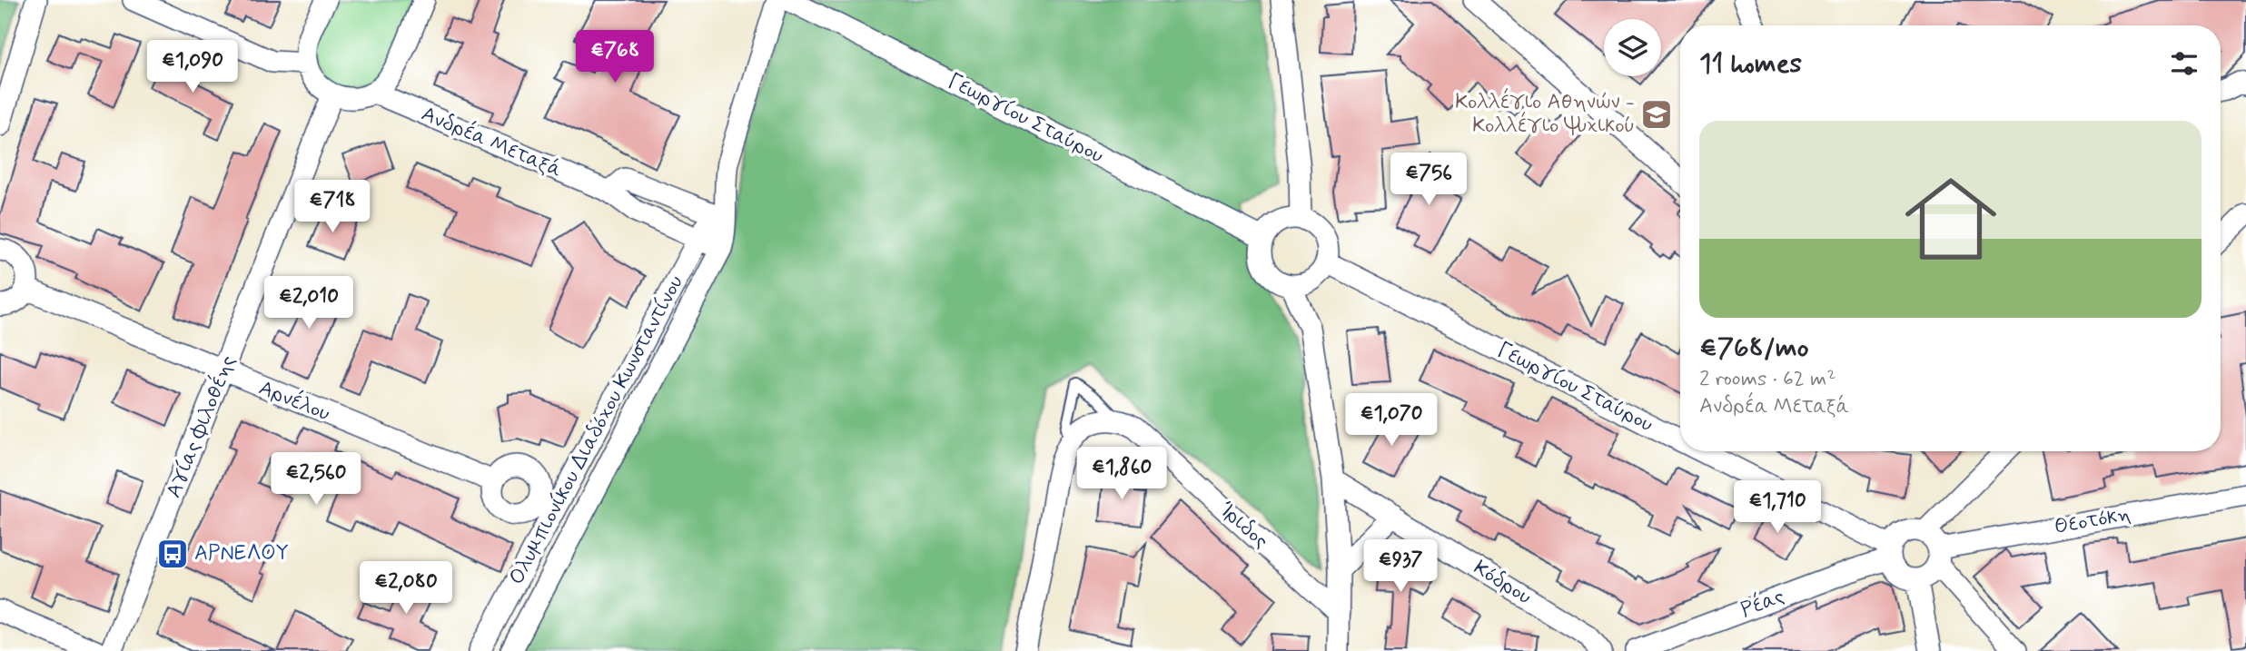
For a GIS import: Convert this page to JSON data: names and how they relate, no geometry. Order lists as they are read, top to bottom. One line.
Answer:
{"streets":{"street":["Γεωργίου Σταύρου","Ανδρέα Μεταξά","Αρνέλου","Αγίας Φιλοθέης","Ολυμπιονίκου Διαδόχου Κωνσταντίνου","Θεοτόκη","Ίριδος","Κόδρου","Ρέας"]},"crossings":[["Γεωργίου Σταύρου","Θεοτόκη"],["Γεωργίου Σταύρου","Ρέας"],["Ανδρέα Μεταξά","Ολυμπιονίκου Διαδόχου Κωνσταντίνου"],["Αρνέλου","Αγίας Φιλοθέης"],["Θεοτόκη","Ρέας"]],"places":{"school or university":["Κολλέγιο Αθηνών - Κολλέγιο Ψυχικού"],"bus stop":["ΑΡΝΕΛΟΥ"]},"page":{"heading":"11 homes","price":["€768","€1,090","€756","€718","€2,010","€1,070","€1,860","€2,560","€1,710","€937","€2,080"],"list":[{"name":"€768/mo","note":"2 rooms · 62 m² · Ανδρέα Μεταξά"}]}}
